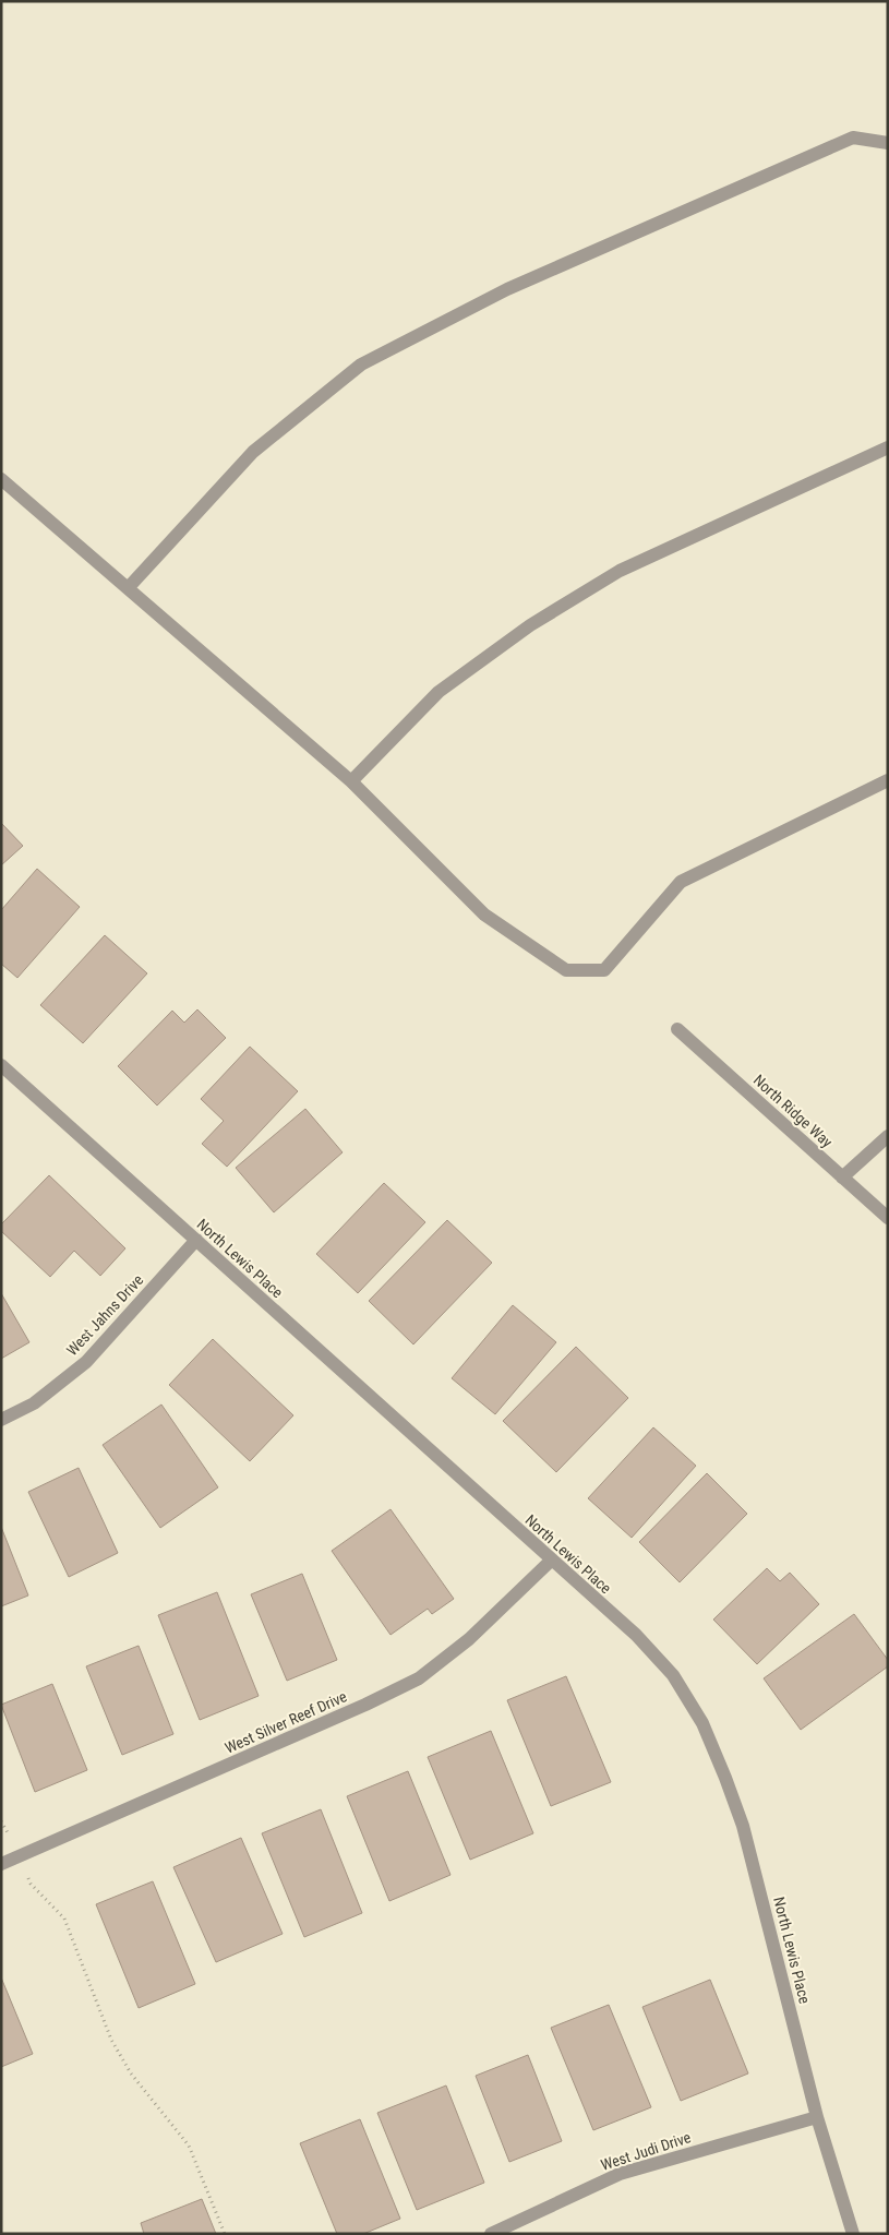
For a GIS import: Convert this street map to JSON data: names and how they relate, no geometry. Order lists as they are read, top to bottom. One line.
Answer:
{"streets":{"street":["North Ridge Way","North Lewis Place","West Jahns Drive","West Silver Reef Drive","West Judi Drive"]},"crossings":[["North Lewis Place","West Jahns Drive"],["North Lewis Place","West Silver Reef Drive"],["North Lewis Place","West Judi Drive"]]}
